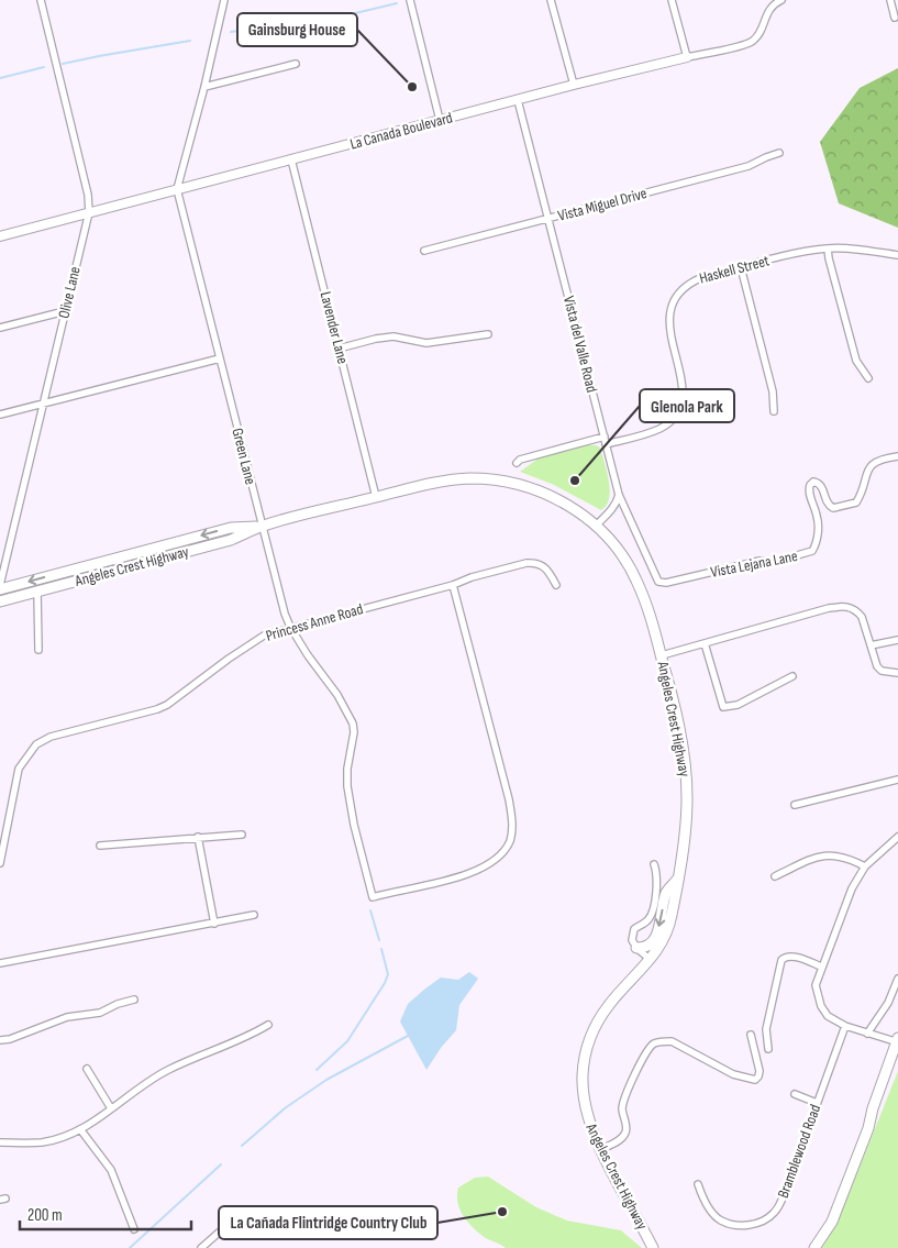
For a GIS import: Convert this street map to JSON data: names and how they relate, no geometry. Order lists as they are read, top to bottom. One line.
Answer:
{"streets":{"main road":["Angeles Crest Highway"],"street":["La Canada Boulevard","Vista Miguel Drive","Haskell Street","Olive Lane","Lavender Lane","Vista del Valle Road","Green Lane","Vista Lejana Lane","Princess Anne Road","Bramblewood Road"]},"crossings":[["La Canada Boulevard","Olive Lane"],["La Canada Boulevard","Lavender Lane"],["La Canada Boulevard","Vista del Valle Road"],["La Canada Boulevard","Green Lane"],["Vista Miguel Drive","Vista del Valle Road"],["Haskell Street","Vista del Valle Road"],["Lavender Lane","Angeles Crest Highway"],["Vista del Valle Road","Vista Lejana Lane"],["Green Lane","Angeles Crest Highway"],["Green Lane","Princess Anne Road"]],"places":["Gainsburg House","Glenola Park","La Cañada Flintridge Country Club"],"scale_bar":"200 m"}
